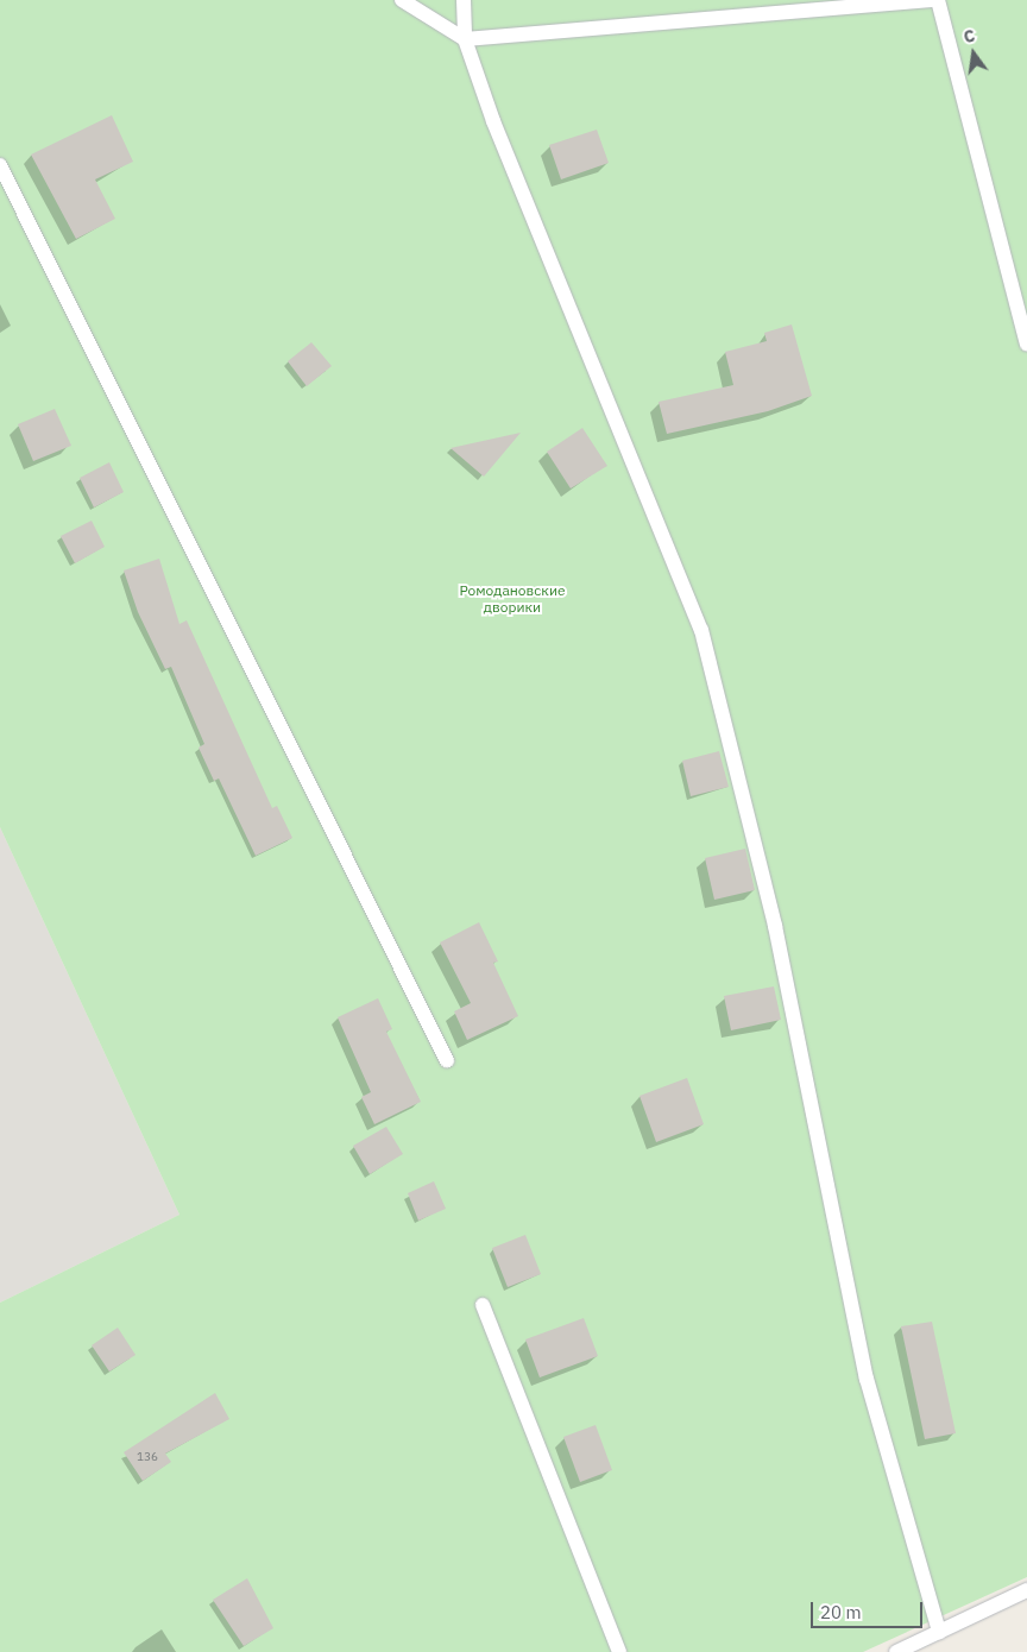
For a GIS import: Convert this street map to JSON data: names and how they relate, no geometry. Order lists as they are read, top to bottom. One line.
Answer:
{"parks":["Ромодановские дворики"],"house_numbers":["136"],"scale_bar":"20 m","north":"top"}
